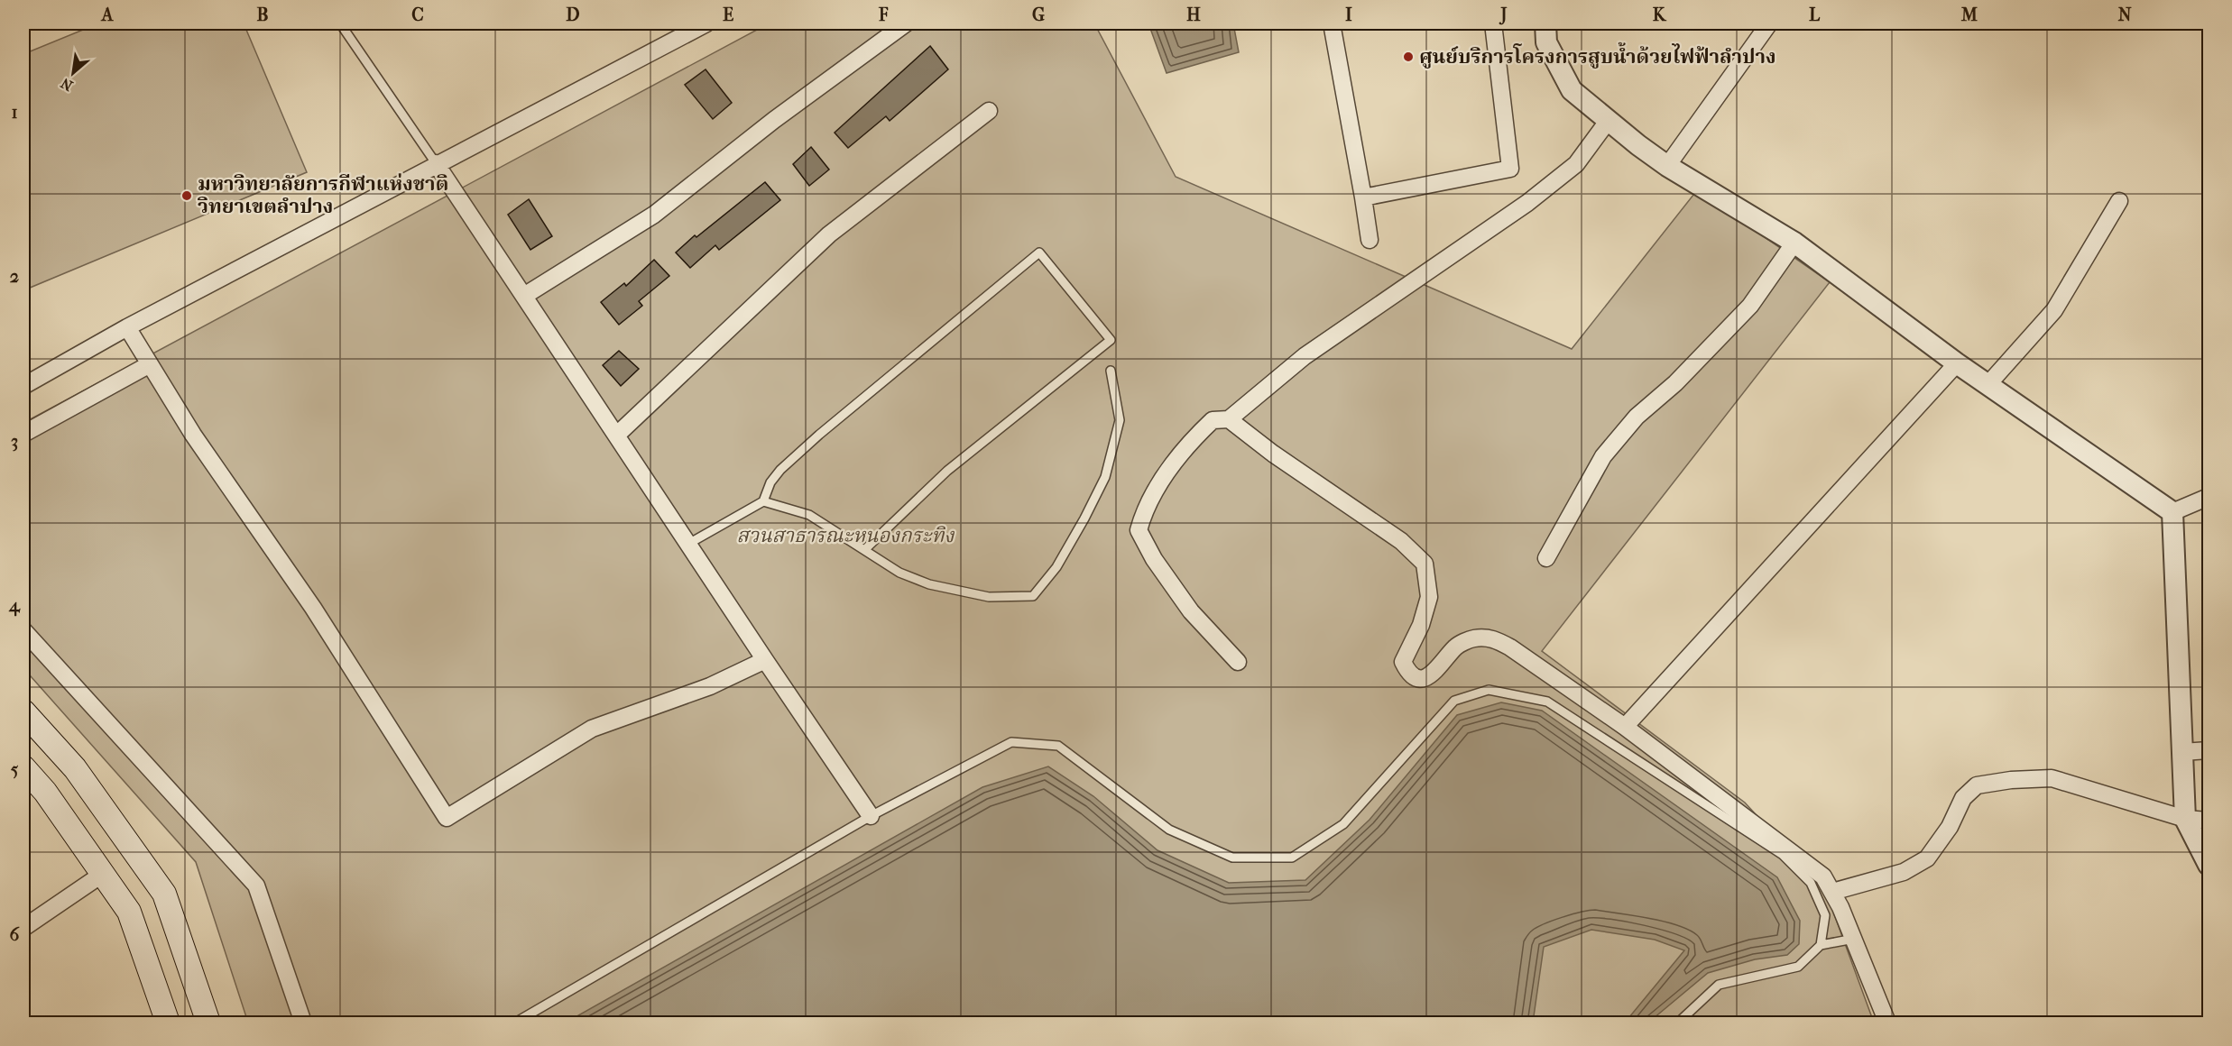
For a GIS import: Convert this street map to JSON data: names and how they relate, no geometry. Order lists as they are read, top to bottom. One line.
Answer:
{"parks":["สวนสาธารณะหนองกระทิง"],"places":["ศูนย์บริการโครงการสูบน้ำด้วยไฟฟ้าลําปาง","มหาวิทยาลัยการกีฬาแห่งชาติ วิทยาเขตลำปาง"],"north":"bottom left","grid":{"columns":["A","B","C","D","E","F","G","H","I","J","K","L","M","N"],"rows":["1","2","3","4","5","6"]}}
